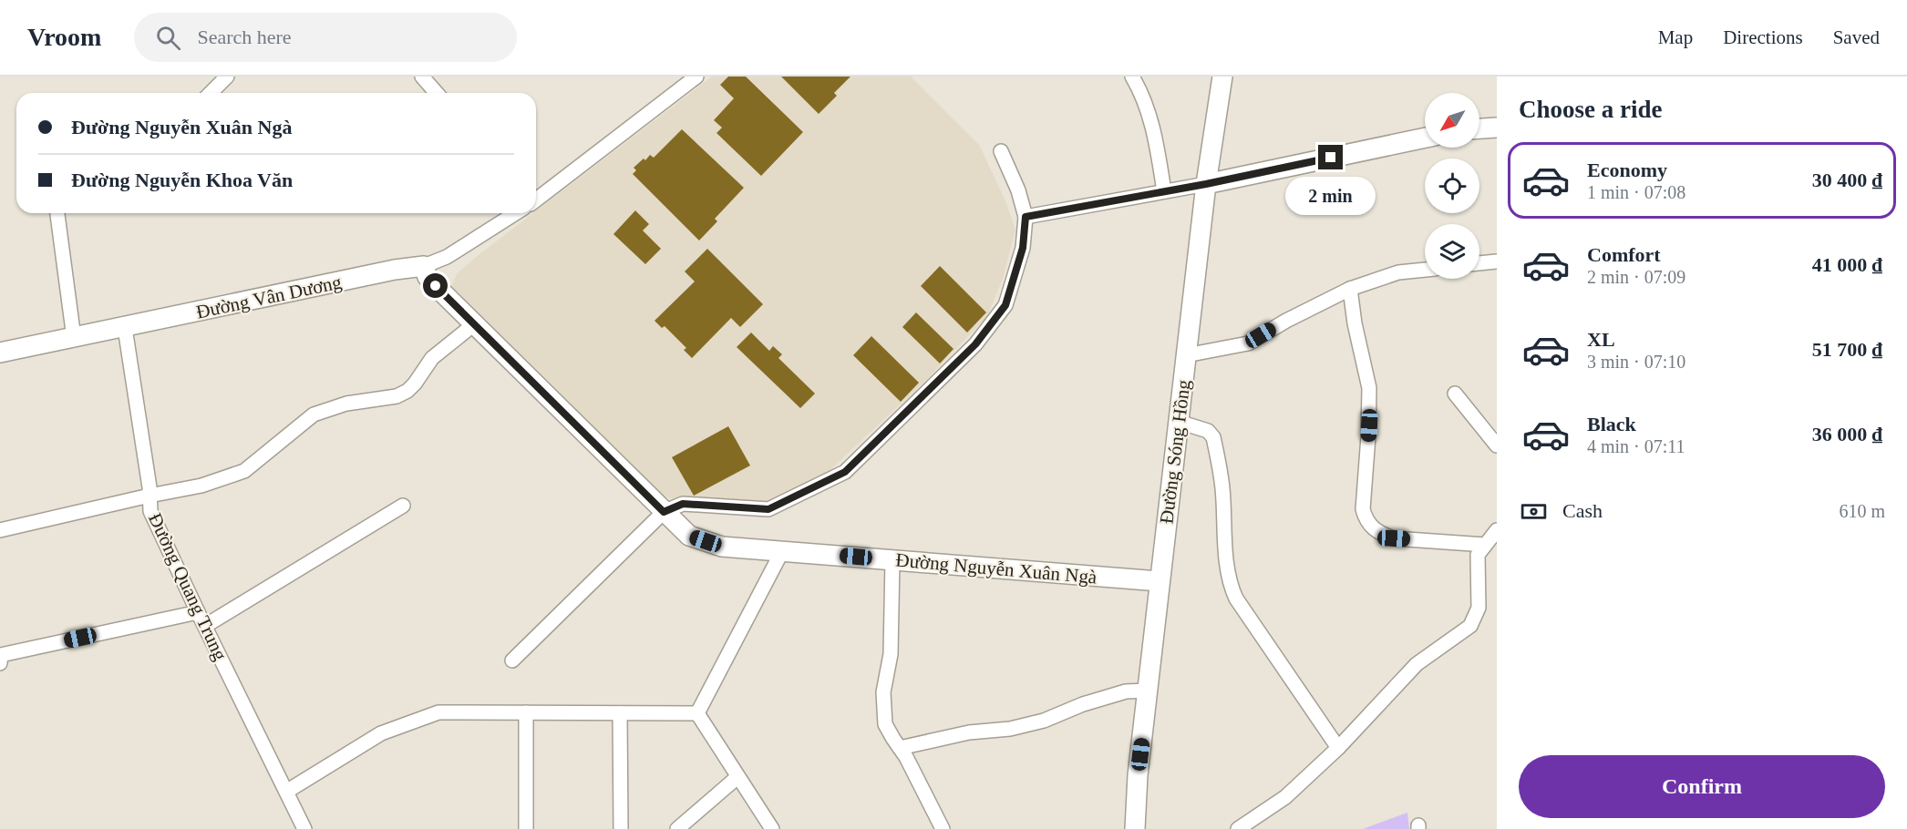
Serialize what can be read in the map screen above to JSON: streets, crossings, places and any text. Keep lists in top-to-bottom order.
{
  "streets": {
    "street": [
      "Đường Vân Dương",
      "Đường Sóng Hồng",
      "Đường Nguyễn Xuân Ngà",
      "Đường Quang Trung"
    ]
  },
  "crossings": [
    ["Đường Vân Dương", "Đường Nguyễn Xuân Ngà"],
    ["Đường Vân Dương", "Đường Quang Trung"],
    ["Đường Sóng Hồng", "Đường Nguyễn Xuân Ngà"]
  ],
  "north": "bottom left",
  "page": {
    "header": "Vroom",
    "search": "Search here",
    "nav": ["Map", "Directions", "Saved"],
    "heading": "Choose a ride",
    "banner": ["Đường Nguyễn Xuân Ngà", "Đường Nguyễn Khoa Văn"],
    "list": [
      {
        "name": "Economy",
        "note": "1 min · 07:08",
        "value": "30 400 ₫"
      },
      {
        "name": "Comfort",
        "note": "2 min · 07:09",
        "value": "41 000 ₫"
      },
      {
        "name": "XL",
        "note": "3 min · 07:10",
        "value": "51 700 ₫"
      },
      {
        "name": "Black",
        "note": "4 min · 07:11",
        "value": "36 000 ₫"
      }
    ],
    "bubble": "2 min",
    "pay": ["Cash", "610 m"],
    "buttons": "Confirm"
  }
}
